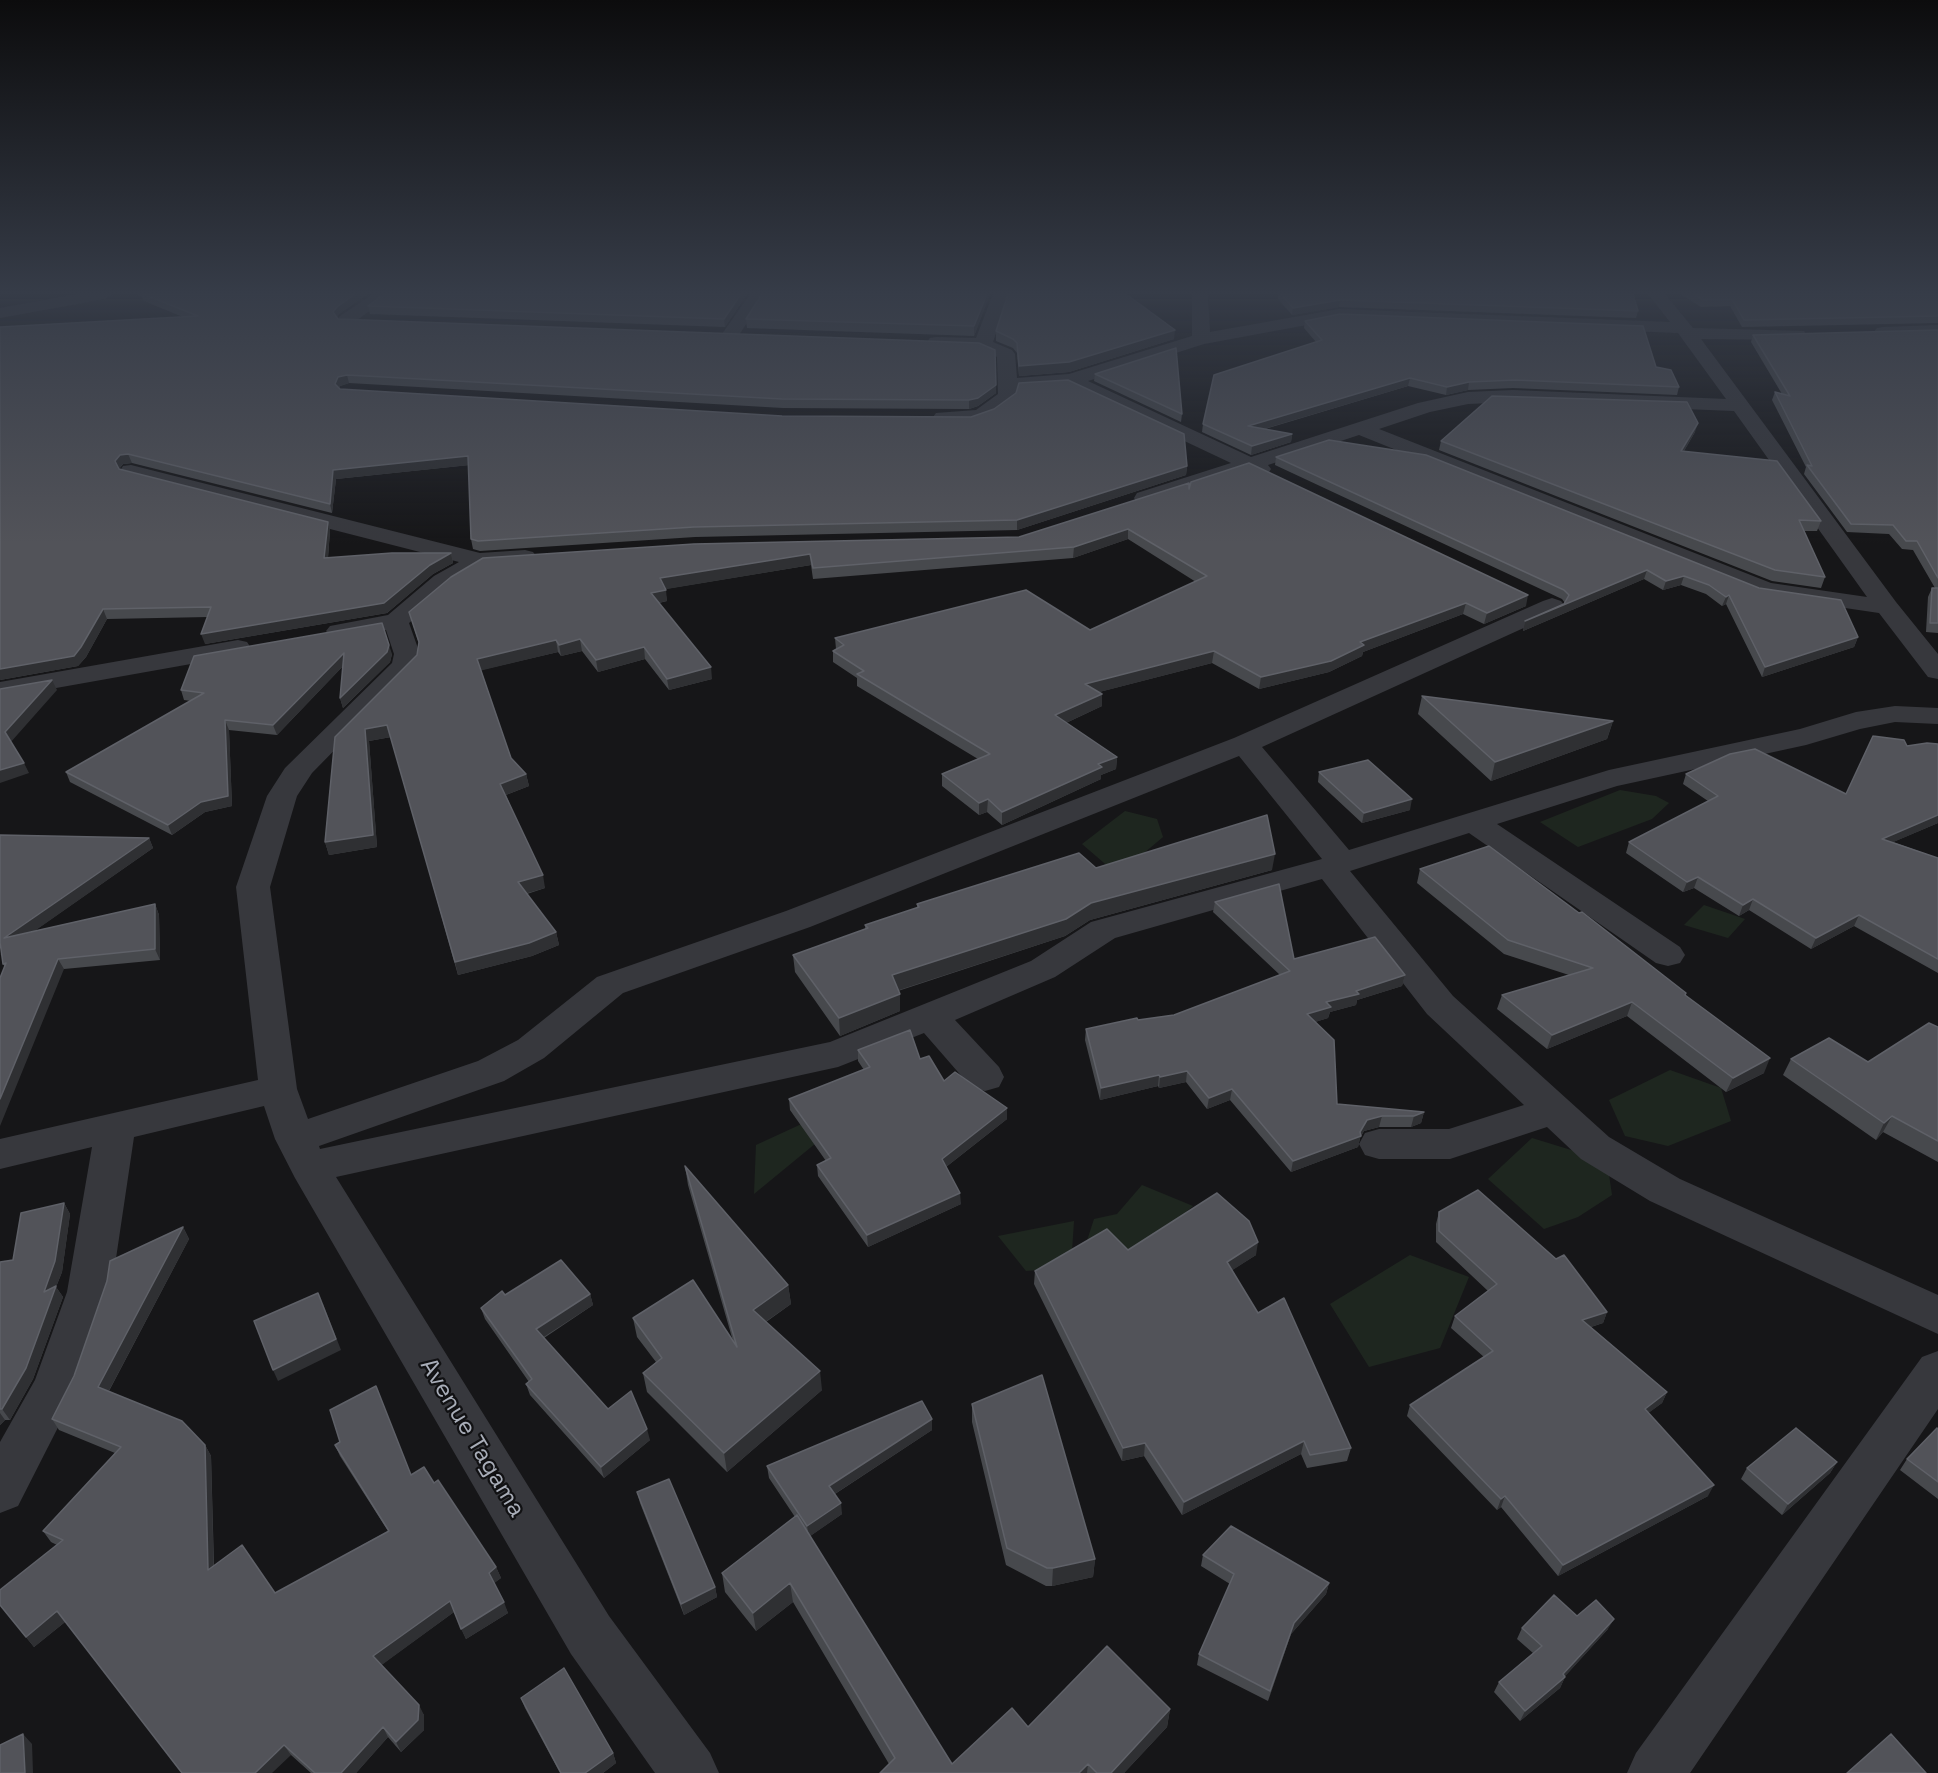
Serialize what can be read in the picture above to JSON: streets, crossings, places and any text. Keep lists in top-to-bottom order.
{
  "streets": {
    "street": ["Avenue Tagama"]
  }
}
